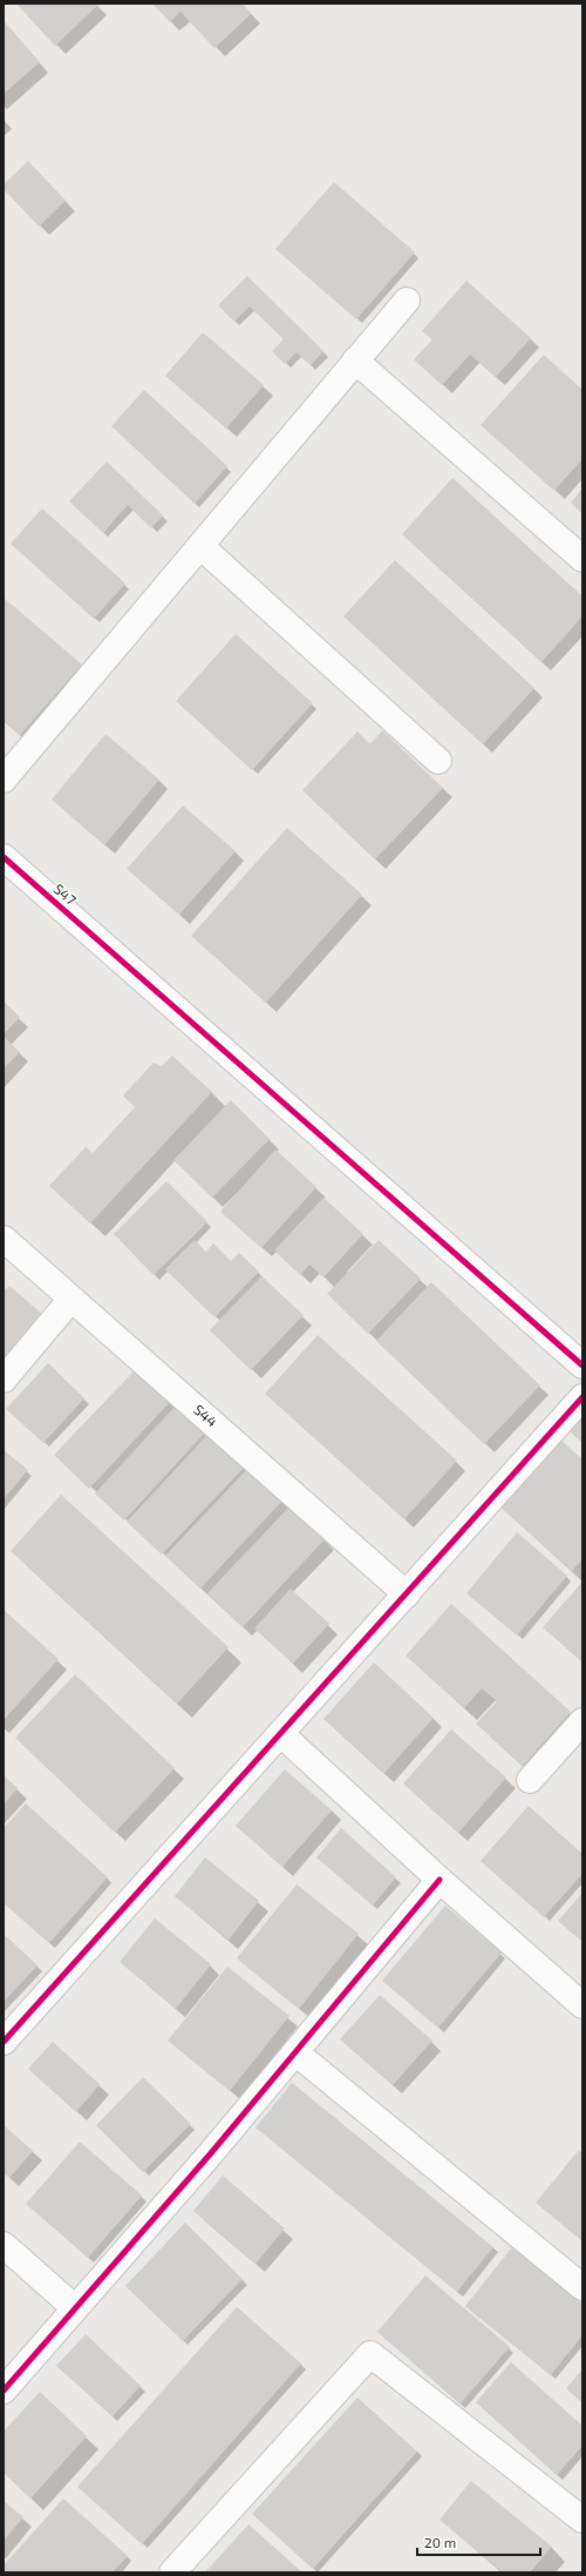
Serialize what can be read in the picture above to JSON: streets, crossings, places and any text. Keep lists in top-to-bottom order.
{
  "streets": {
    "street": ["S47", "S44"]
  },
  "scale_bar": "20 m"
}
